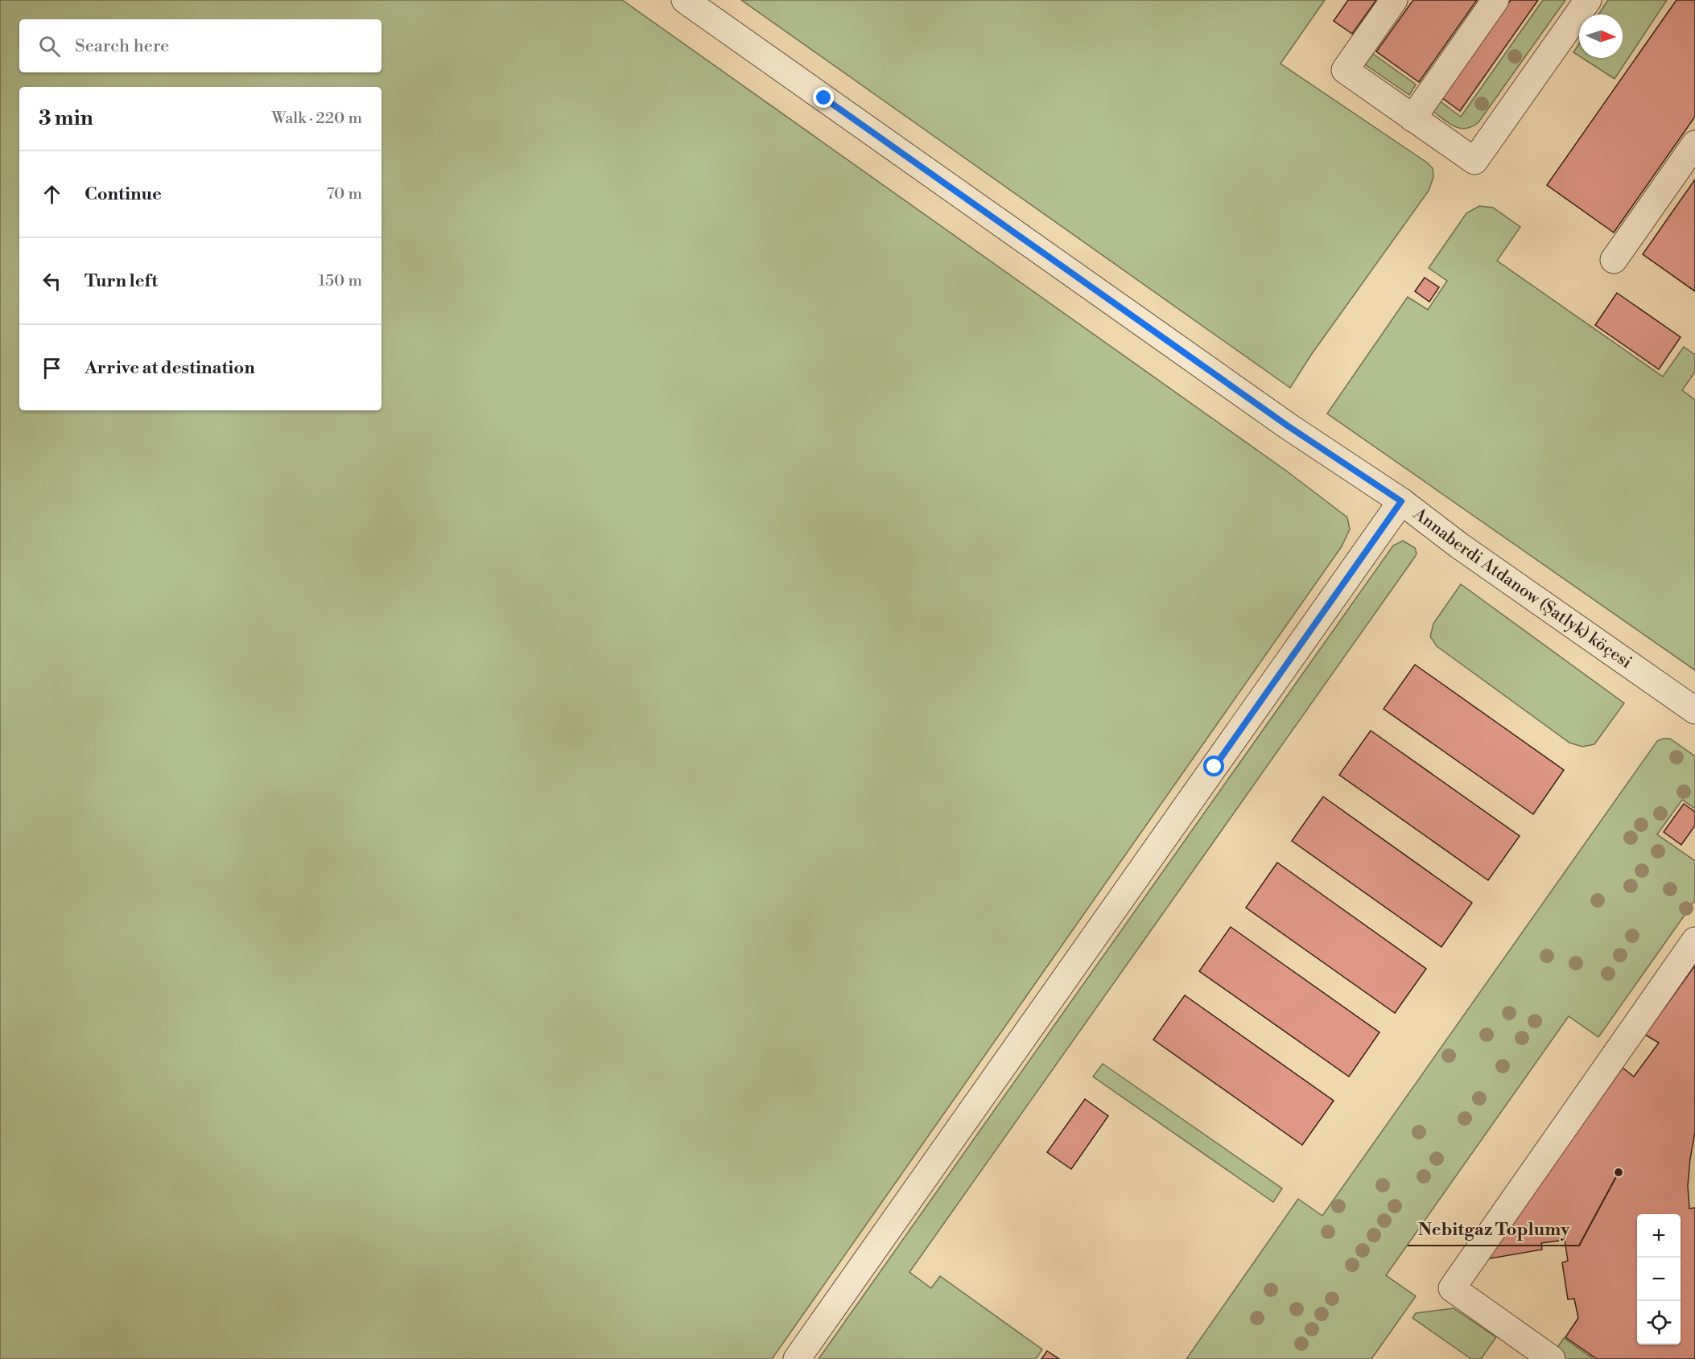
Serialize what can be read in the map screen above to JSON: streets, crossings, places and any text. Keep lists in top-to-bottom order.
{
  "streets": {
    "street": ["Annaberdi Atdanow (Şatlyk) köçesi"]
  },
  "places": ["Nebitgaz Toplumy"],
  "north": "right",
  "page": {
    "search": "Search here",
    "heading": ["3 min", "Walk · 220 m"],
    "list": [
      ["Continue", "70 m"],
      ["Turn left", "150 m"],
      "Arrive at destination"
    ],
    "map_buttons": ["+", "−"]
  }
}
